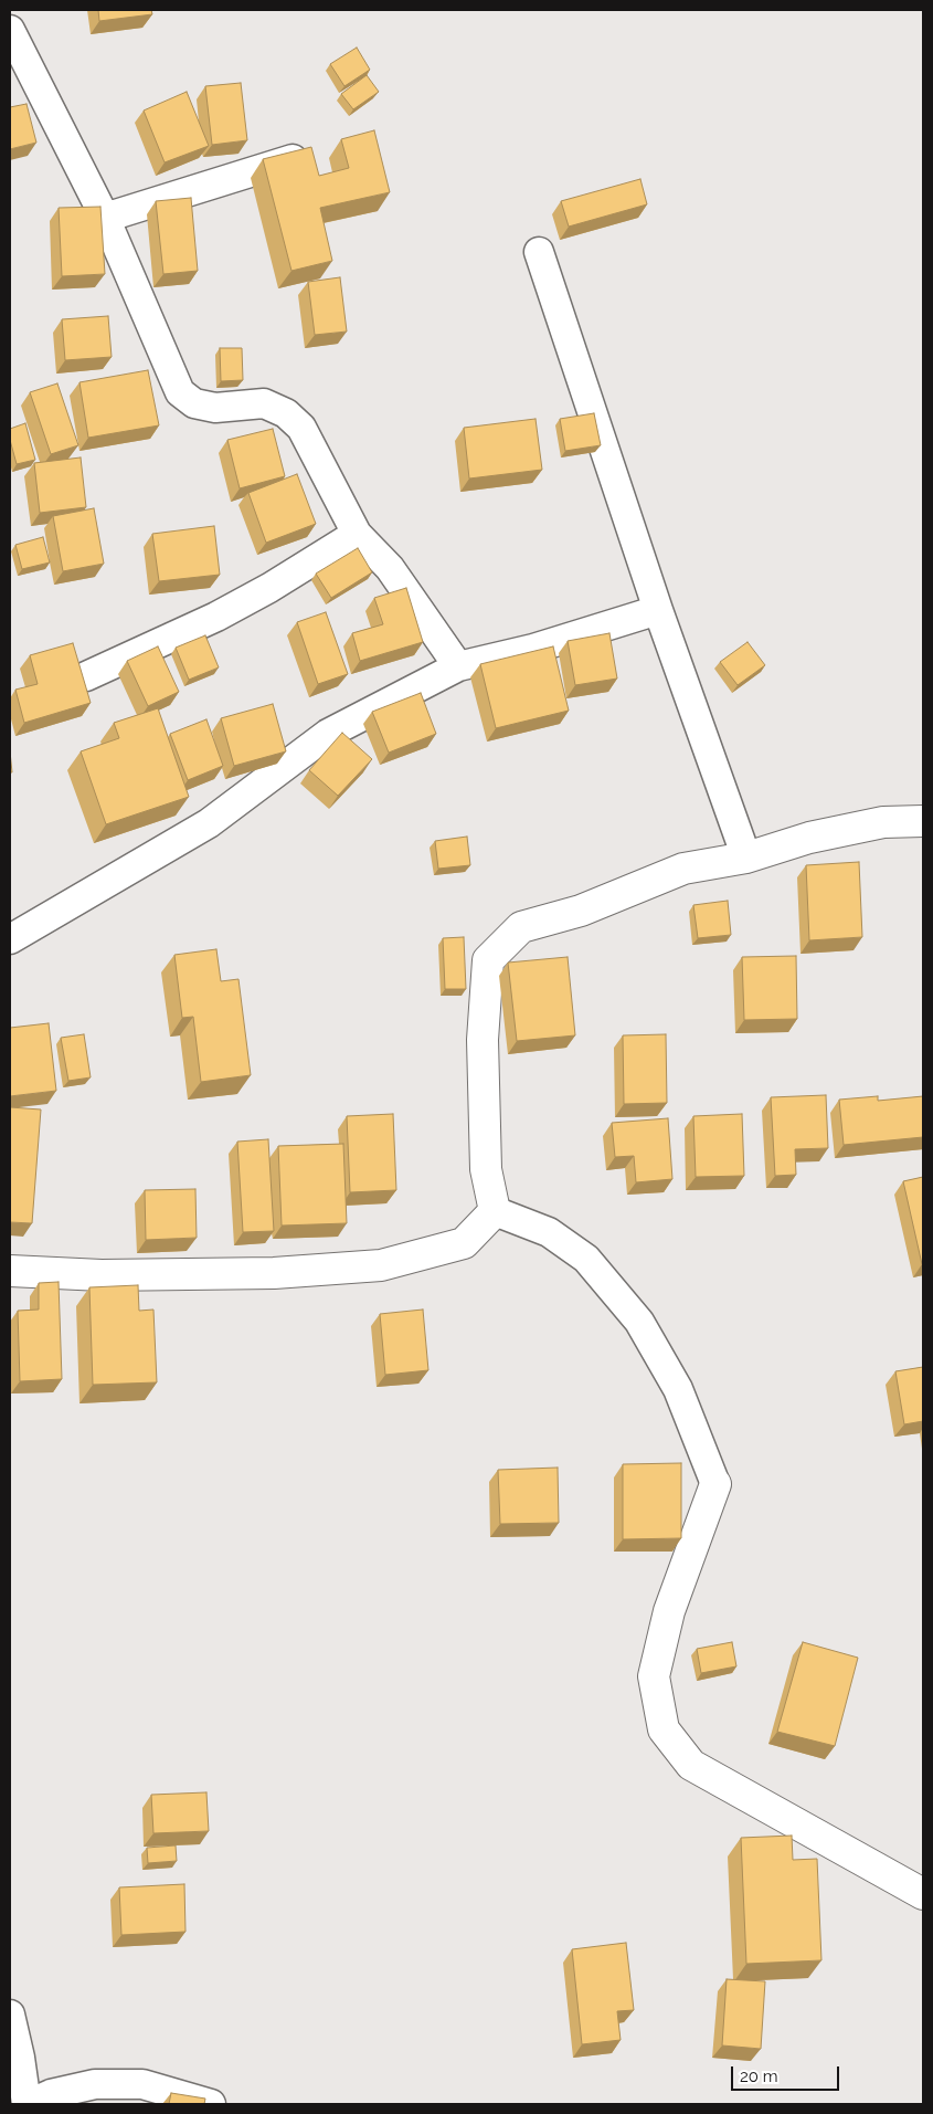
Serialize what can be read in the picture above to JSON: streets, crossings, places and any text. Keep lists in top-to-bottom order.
{
  "scale_bar": "20 m"
}
